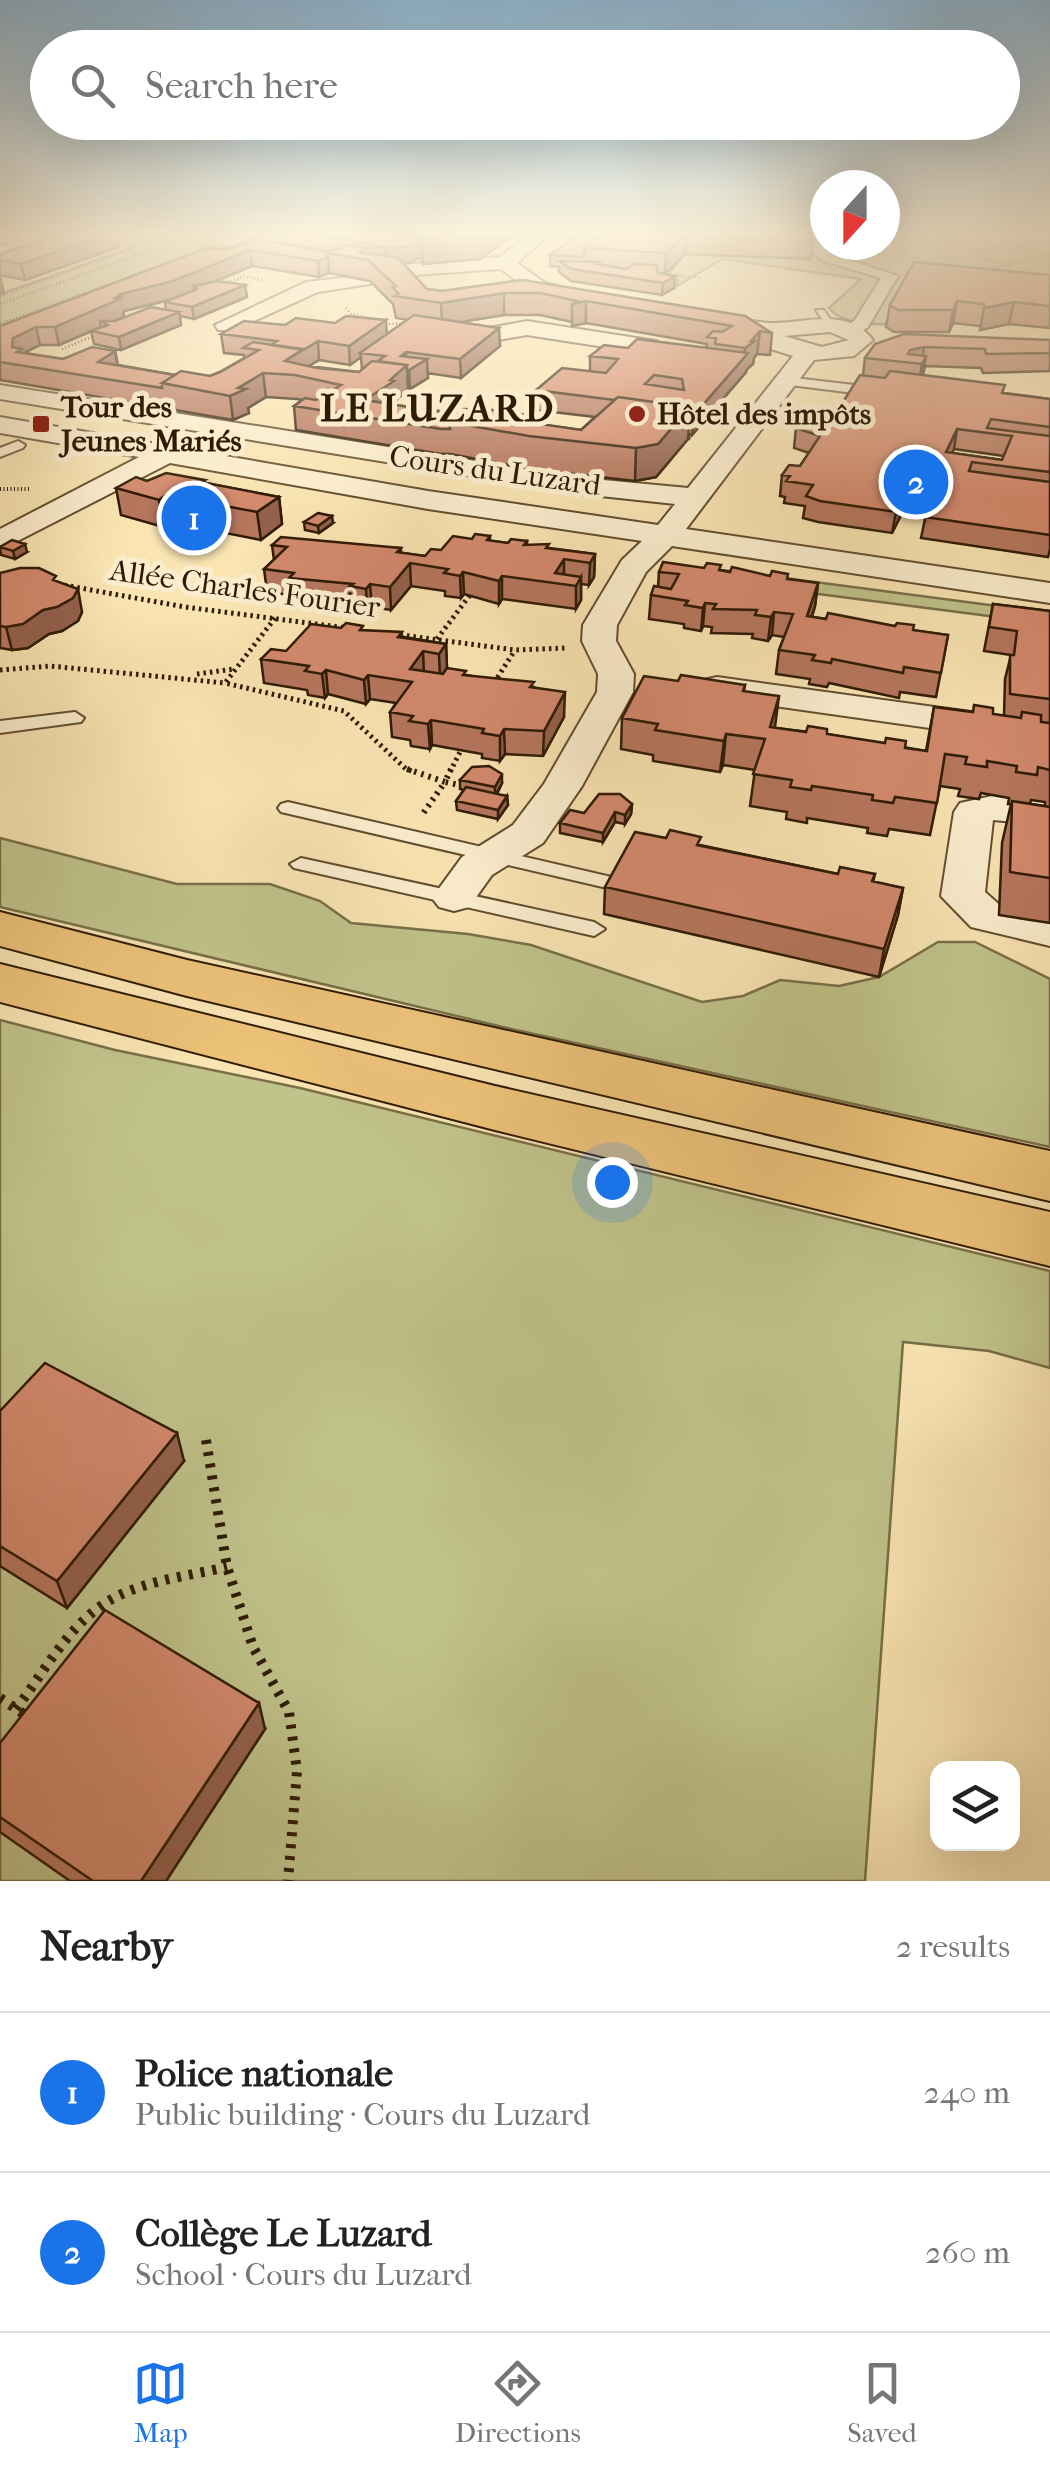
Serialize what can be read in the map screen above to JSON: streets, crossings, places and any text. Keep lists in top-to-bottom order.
{
  "streets": {
    "street": ["Cours du Luzard"],
    "path": ["Allée Charles Fourier"]
  },
  "districts": ["LE LUZARD"],
  "places": {
    "other": ["Hôtel des impôts"],
    "transit": ["Tour des Jeunes Mariés"]
  },
  "north": "bottom",
  "page": {
    "search": "Search here",
    "pins": ["2", "1"],
    "heading": ["Nearby", "2 results"],
    "list": [
      {
        "mark": "1",
        "name": "Police nationale",
        "note": "Public building · Cours du Luzard",
        "value": "240 m"
      },
      {
        "mark": "2",
        "name": "Collège Le Luzard",
        "note": "School · Cours du Luzard",
        "value": "260 m"
      }
    ],
    "nav": ["Map", "Directions", "Saved"]
  }
}
